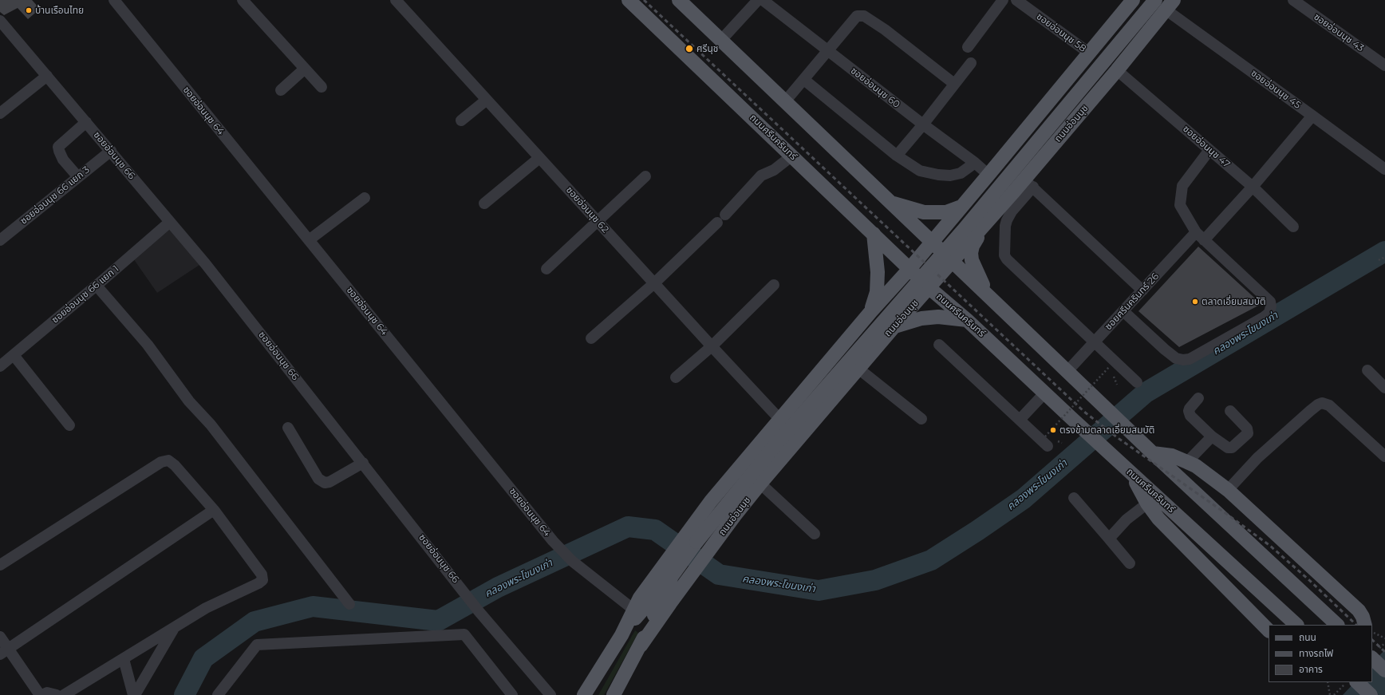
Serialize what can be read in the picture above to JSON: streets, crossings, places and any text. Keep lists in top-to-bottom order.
{
  "streets": {
    "main road": ["ถนนอ่อนนุช", "ถนนศรีนครินทร์"],
    "street": [
      "ซอยอ่อนนุช 58",
      "ซอยอ่อนนุช 43",
      "ซอยอ่อนนุช 60",
      "ซอยอ่อนนุช 45",
      "ซอยอ่อนนุช 64",
      "ซอยอ่อนนุช 47",
      "ซอยอ่อนนุช 66",
      "ซอยอ่อนนุช 66 แยก 3",
      "ซอยอ่อนนุช 62",
      "ซอยอ่อนนุช 66 แยก 1",
      "ซอยศรีนครินทร์ 26"
    ]
  },
  "crossings": [
    ["ซอยอ่อนนุช 58", "ถนนอ่อนนุช"],
    ["ซอยอ่อนนุช 60", "ถนนอ่อนนุช"],
    ["ซอยอ่อนนุช 45", "ถนนอ่อนนุช"],
    ["ซอยอ่อนนุช 64", "ถนนอ่อนนุช"],
    ["ถนนอ่อนนุช", "ถนนศรีนครินทร์"],
    ["ถนนอ่อนนุช", "ซอยอ่อนนุช 47"],
    ["ถนนอ่อนนุช", "ซอยอ่อนนุช 62"],
    ["ซอยอ่อนนุช 66", "ซอยอ่อนนุช 66 แยก 3"],
    ["ซอยอ่อนนุช 66", "ซอยอ่อนนุช 66 แยก 1"]
  ],
  "water": ["คลองพระโขนงเก่า"],
  "places": [
    "บ้านเรือนไทย",
    "ศรีนุช",
    "ตลาดเอี่ยมสมบัติ",
    "ตรงข้ามตลาดเอี่ยมสมบัติ"
  ],
  "legend": ["ถนน", "ทางรถไฟ", "อาคาร"]
}
